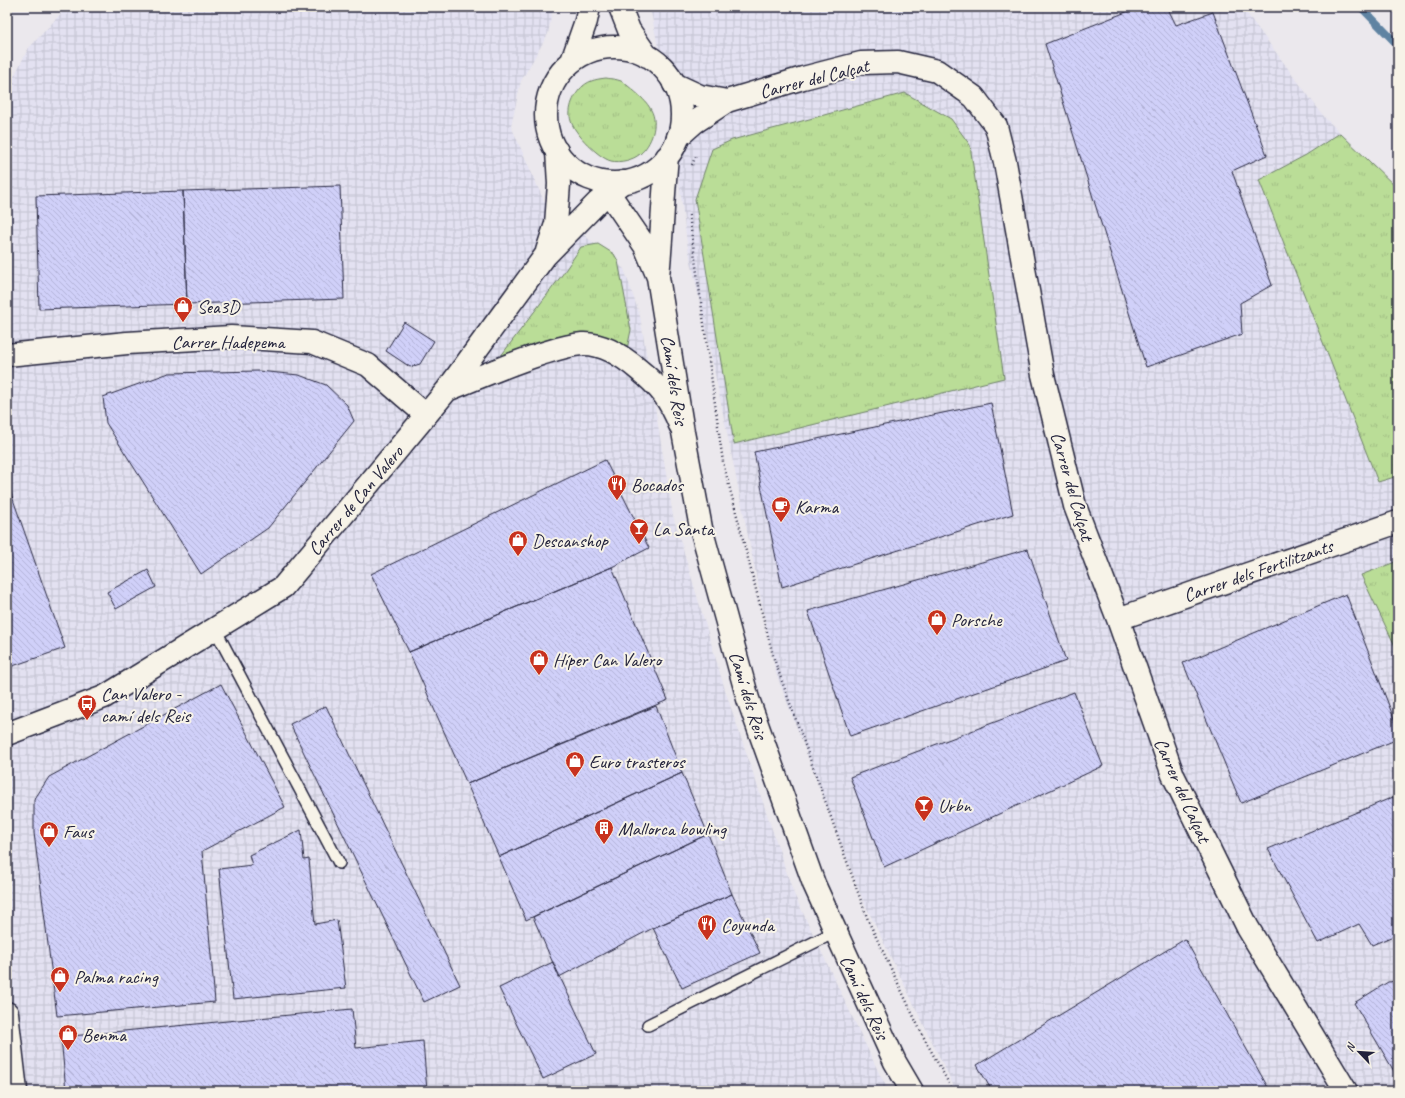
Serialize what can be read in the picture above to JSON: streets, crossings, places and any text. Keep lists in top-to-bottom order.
{
  "streets": {
    "street": [
      "Carrer del Calçat",
      "Carrer Hadepema",
      "Camí dels Reis",
      "Carrer de Can Valero",
      "Carrer dels Fertilitzants"
    ]
  },
  "crossings": [
    ["Carrer del Calçat", "Carrer dels Fertilitzants"],
    ["Carrer Hadepema", "Carrer de Can Valero"],
    ["Camí dels Reis", "Carrer de Can Valero"]
  ],
  "places": {
    "shop": [
      "Sea3D",
      "Descanshop",
      "Porsche",
      "Híper Can Valero",
      "Euro trasteros",
      "Faus",
      "Palma racing",
      "Benma"
    ],
    "restaurant": ["Bocados", "Coyunda"],
    "cafe": ["Karma"],
    "bar": ["La Santa", "Urbn"],
    "bus stop": ["Can Valero - camí dels Reis"],
    "building": ["Mallorca bowling"]
  },
  "north": "top left"
}
